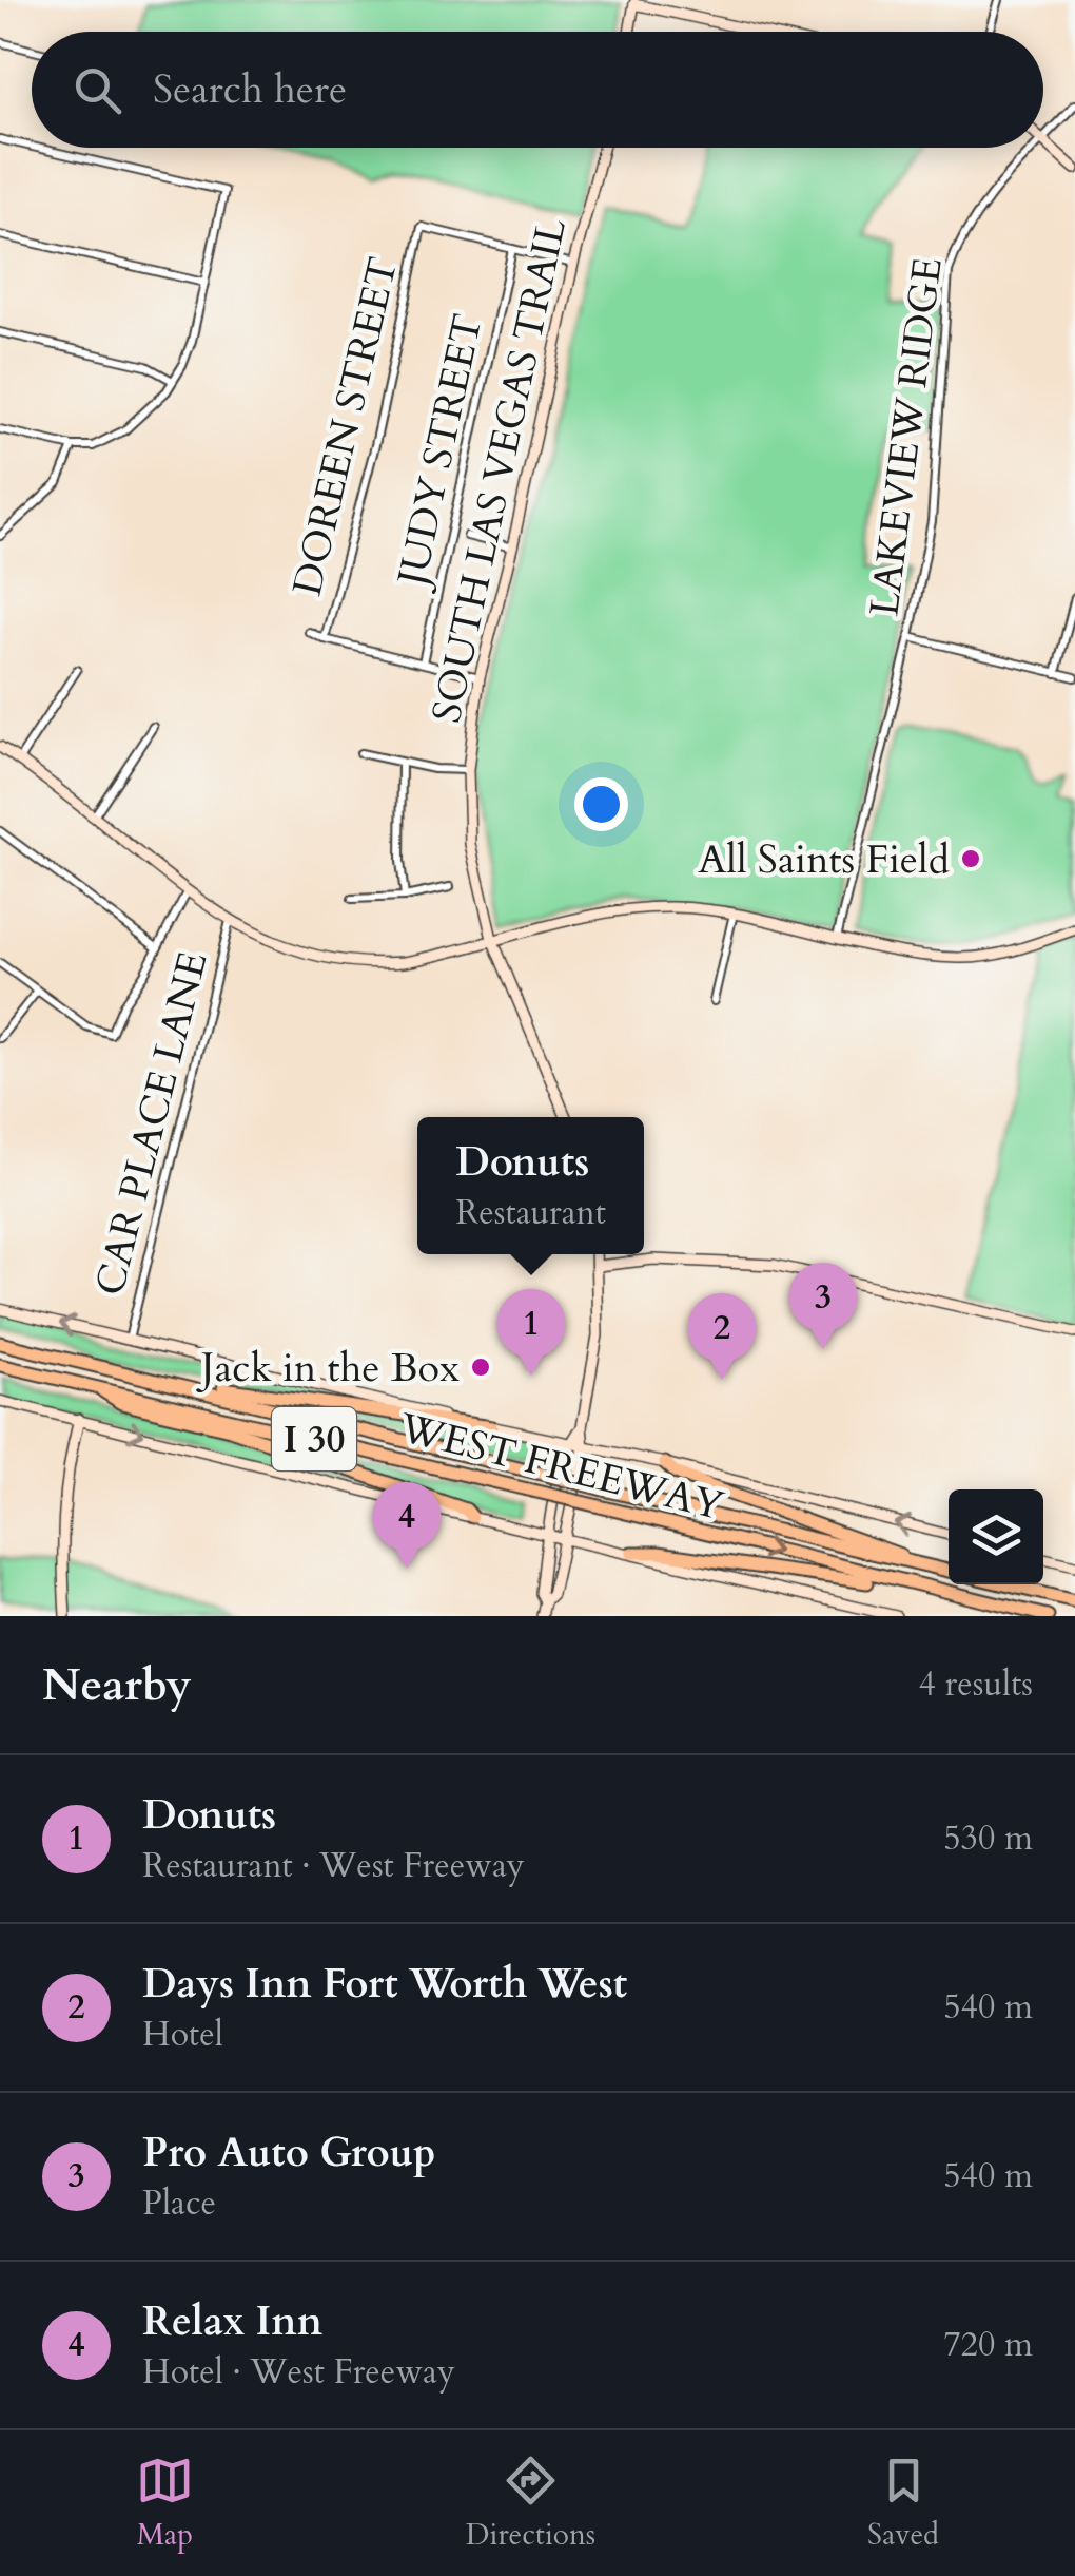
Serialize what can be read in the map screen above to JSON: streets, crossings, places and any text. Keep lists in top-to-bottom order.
{
  "streets": {
    "highway": ["I 30", "WEST FREEWAY"],
    "main road": ["SOUTH LAS VEGAS TRAIL"],
    "street": [
      "DOREEN STREET",
      "LAKEVIEW RIDGE",
      "JUDY STREET",
      "CAR PLACE LANE"
    ]
  },
  "crossings": [
    ["DOREEN STREET", "JUDY STREET"],
    ["CAR PLACE LANE", "WEST FREEWAY"]
  ],
  "places": ["All Saints Field", "Jack in the Box"],
  "page": {
    "search": "Search here",
    "popup": ["Donuts", "Restaurant"],
    "pins": [
      "3",
      "1",
      "2",
      "4"
    ],
    "heading": ["Nearby", "4 results"],
    "list": [
      {
        "mark": "1",
        "name": "Donuts",
        "note": "Restaurant · West Freeway",
        "value": "530 m"
      },
      {
        "mark": "2",
        "name": "Days Inn Fort Worth West",
        "note": "Hotel",
        "value": "540 m"
      },
      {
        "mark": "3",
        "name": "Pro Auto Group",
        "note": "Place",
        "value": "540 m"
      },
      {
        "mark": "4",
        "name": "Relax Inn",
        "note": "Hotel · West Freeway",
        "value": "720 m"
      }
    ],
    "nav": ["Map", "Directions", "Saved"]
  }
}
